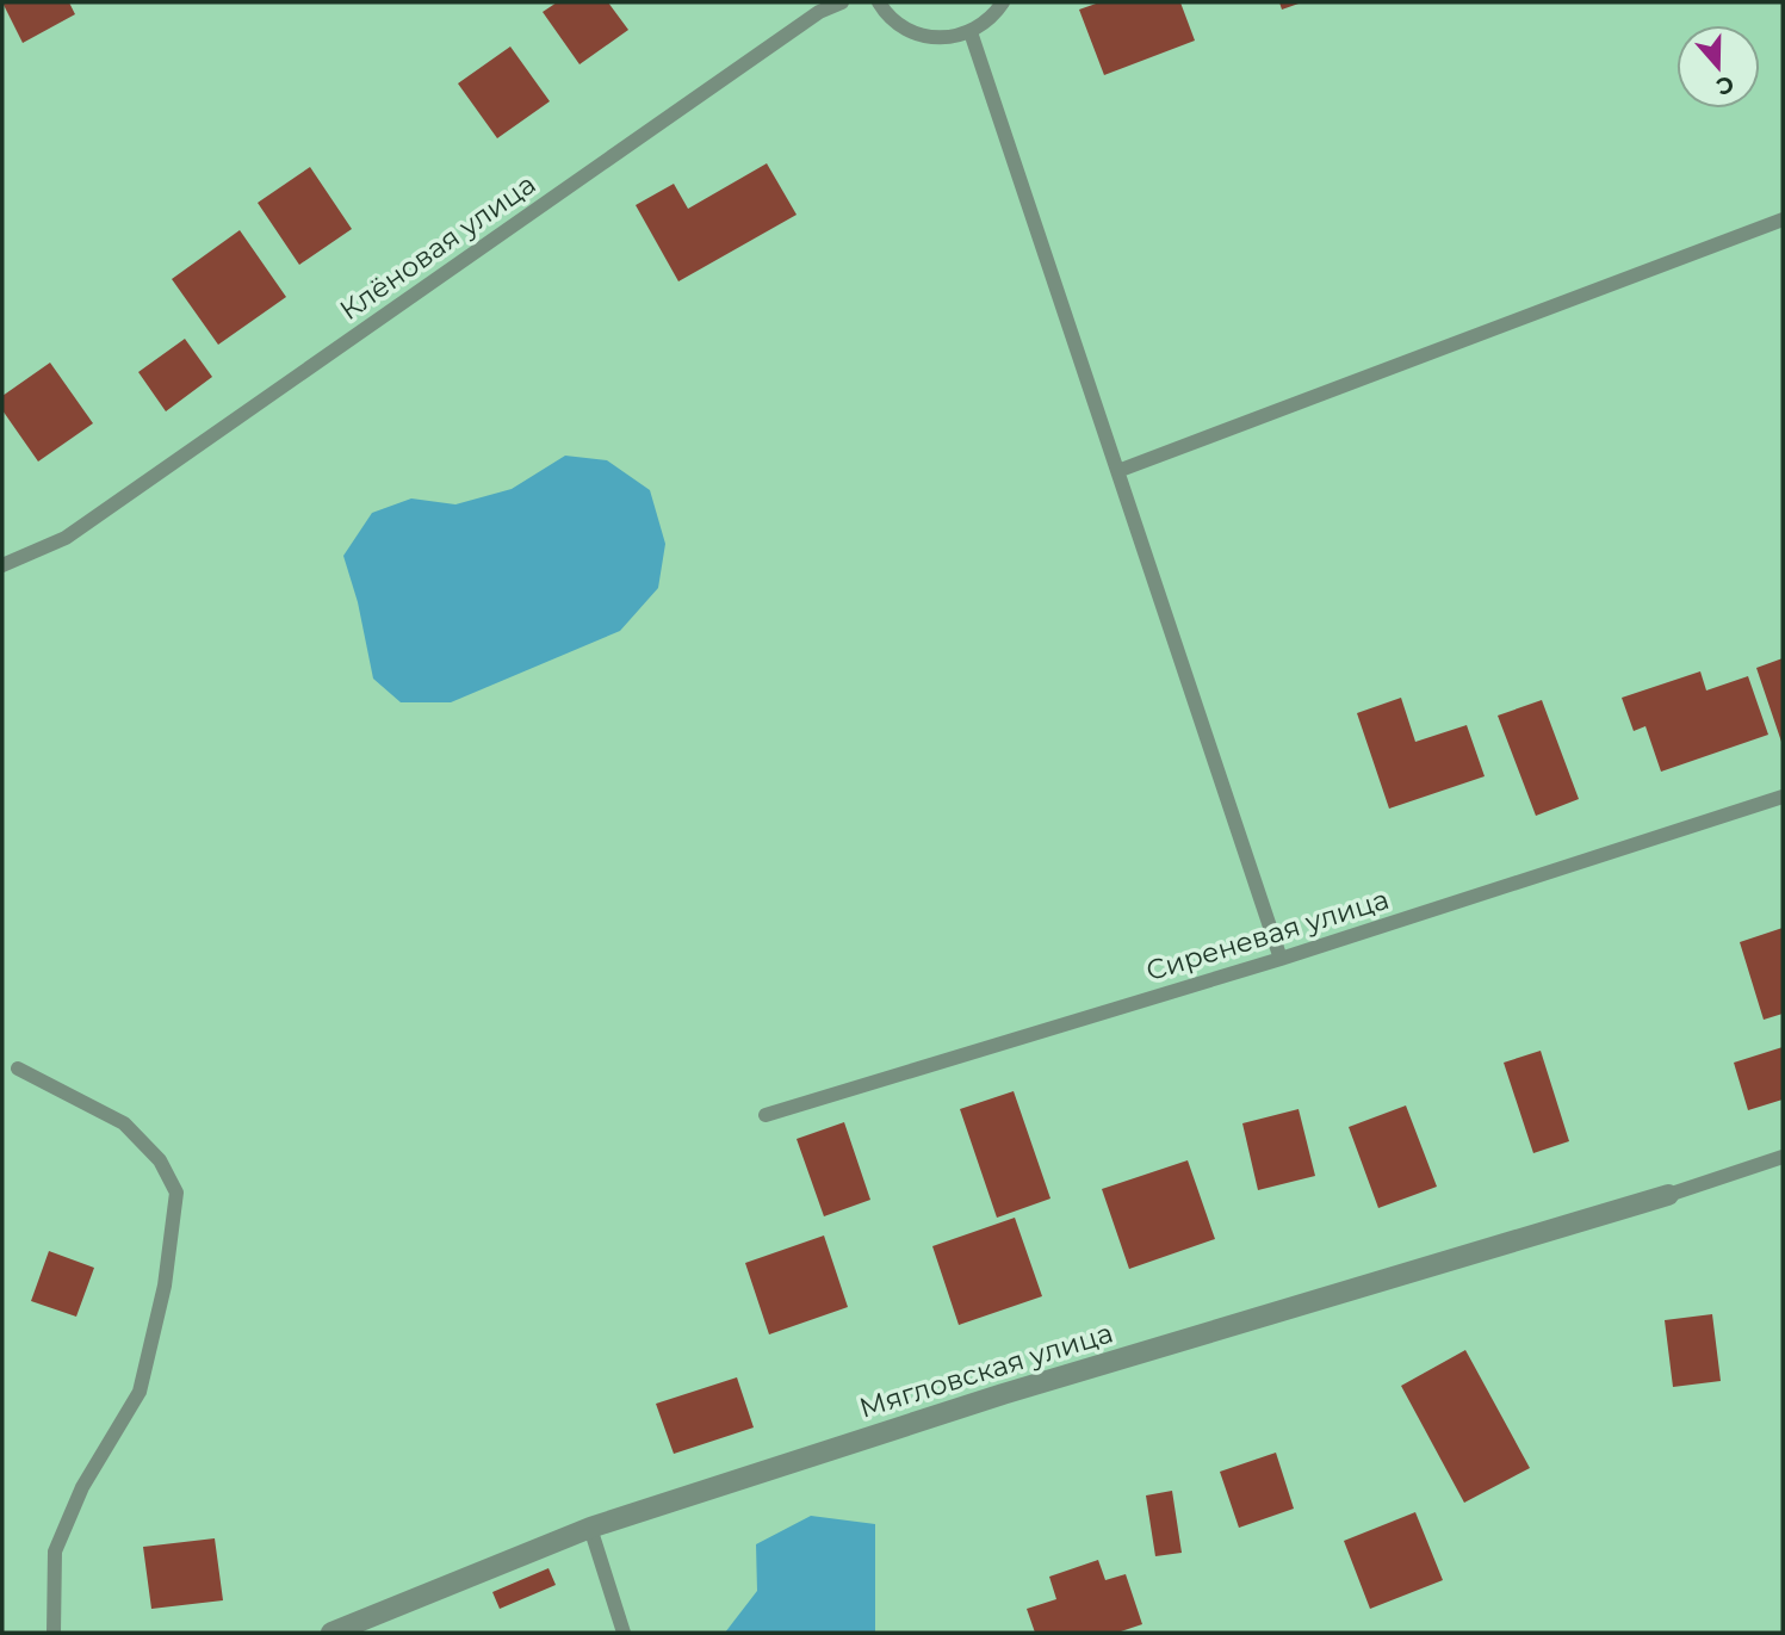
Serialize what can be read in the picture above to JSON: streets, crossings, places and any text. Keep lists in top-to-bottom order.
{
  "streets": {
    "street": ["Мягловская улица"],
    "lane": ["Клёновая улица", "Сиреневая улица"]
  },
  "north": "bottom"
}
